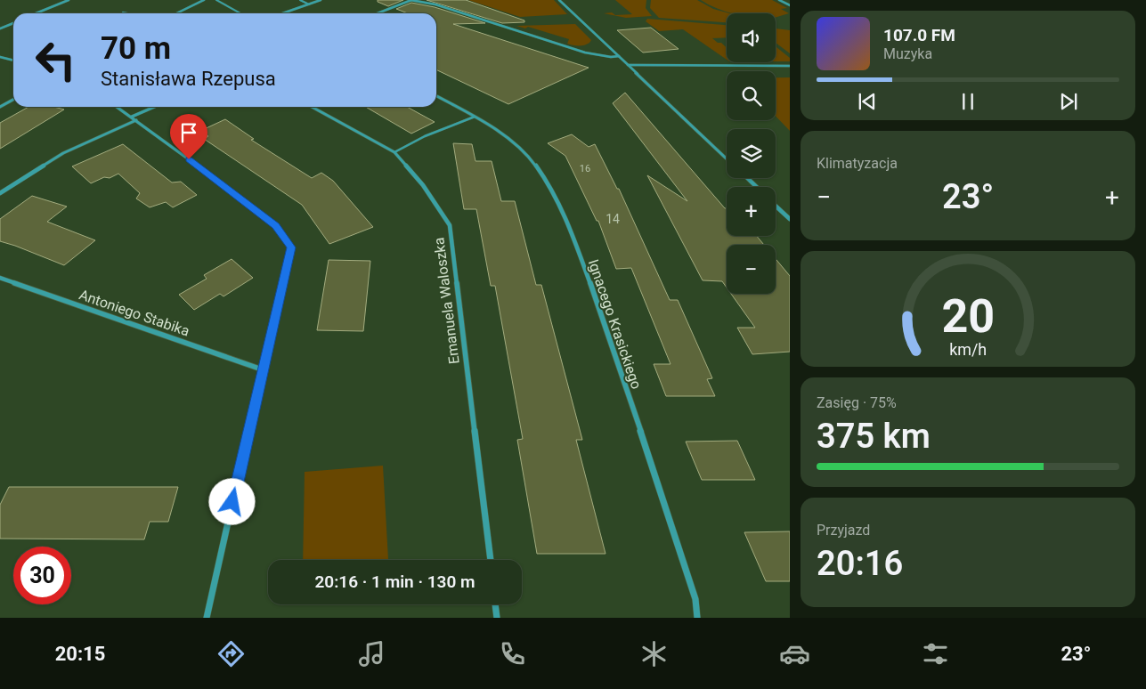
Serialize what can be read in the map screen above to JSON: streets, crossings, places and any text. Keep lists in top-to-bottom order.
{
  "streets": {
    "street": ["Emanuela Waloszka", "Antoniego Stabika", "Ignacego Krasickiego"]
  },
  "house_numbers": ["16", "14"],
  "page": {
    "map_buttons": ["+", "−"],
    "turn": ["70 m", "Stanisława Rzepusa"],
    "song": ["107.0 FM", "Muzyka"],
    "tile": [
      "Klimatyzacja",
      ["Zasięg · 75%", "375 km"],
      ["Przyjazd", "20:16"]
    ],
    "heat": ["−", "23°", "+"],
    "limit": "30",
    "trip": "20:16 · 1 min · 130 m",
    "tabs": ["20:15", "23°"],
    "gauge": ["20", "km/h"]
  }
}
